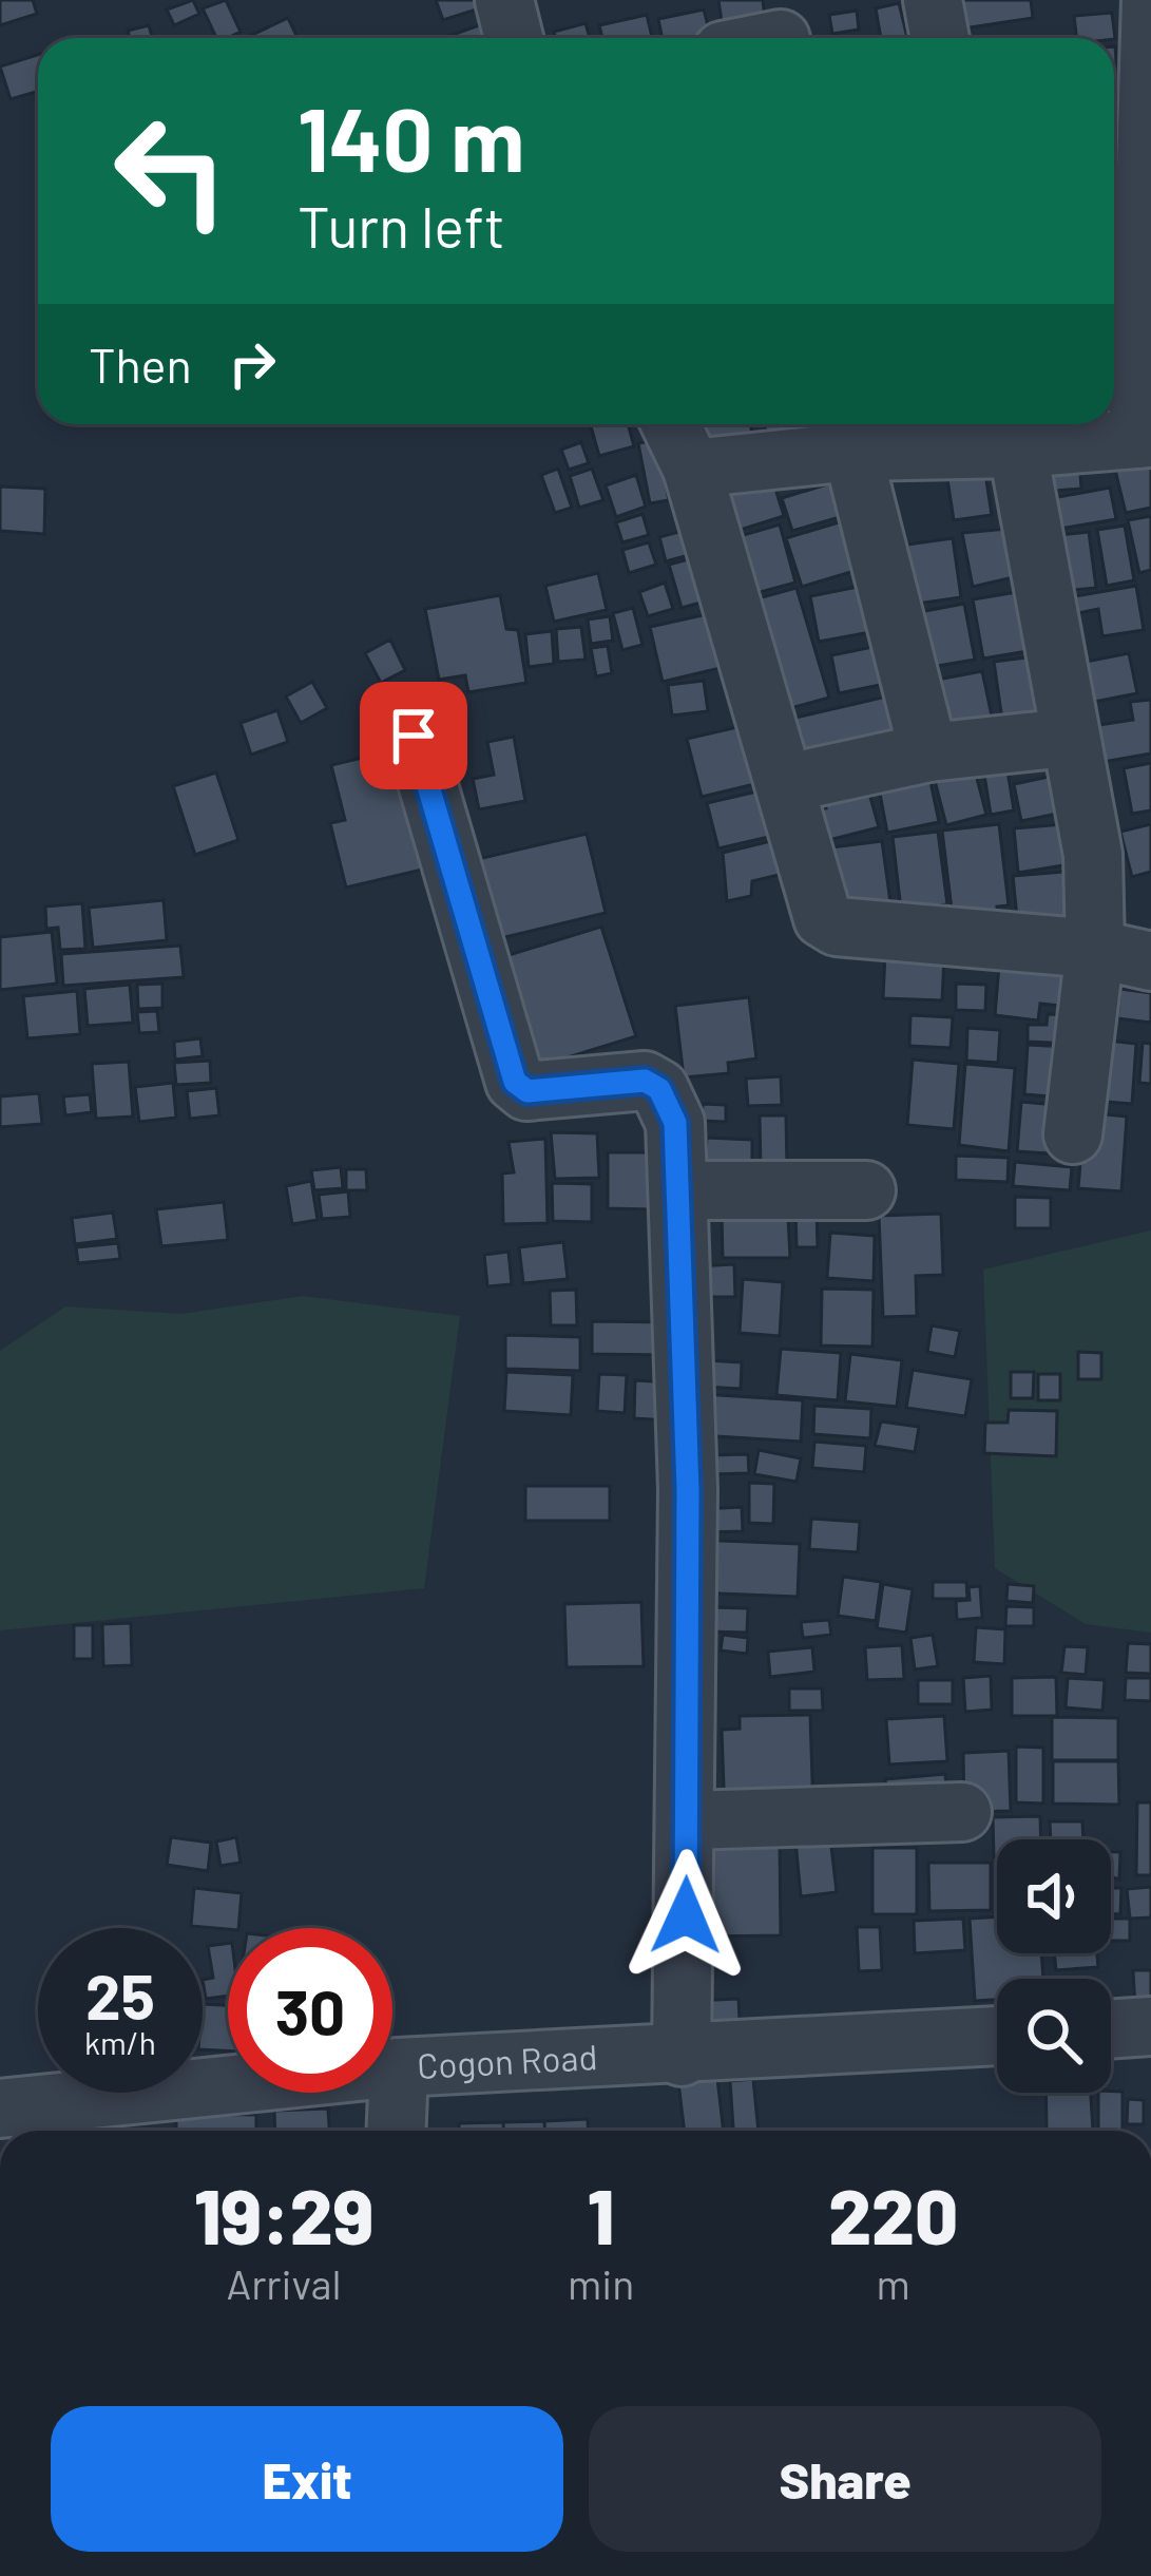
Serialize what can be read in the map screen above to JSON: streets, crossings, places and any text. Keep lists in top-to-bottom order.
{
  "streets": {
    "street": ["Cogon Road"]
  },
  "page": {
    "turn": ["140 m", "Turn left"],
    "then": "Then",
    "speed": "25 km/h",
    "limit": "30",
    "eta": [
      "19:29",
      "Arrival",
      "1",
      "min",
      "220",
      "m"
    ],
    "buttons": ["Exit", "Share"]
  }
}
